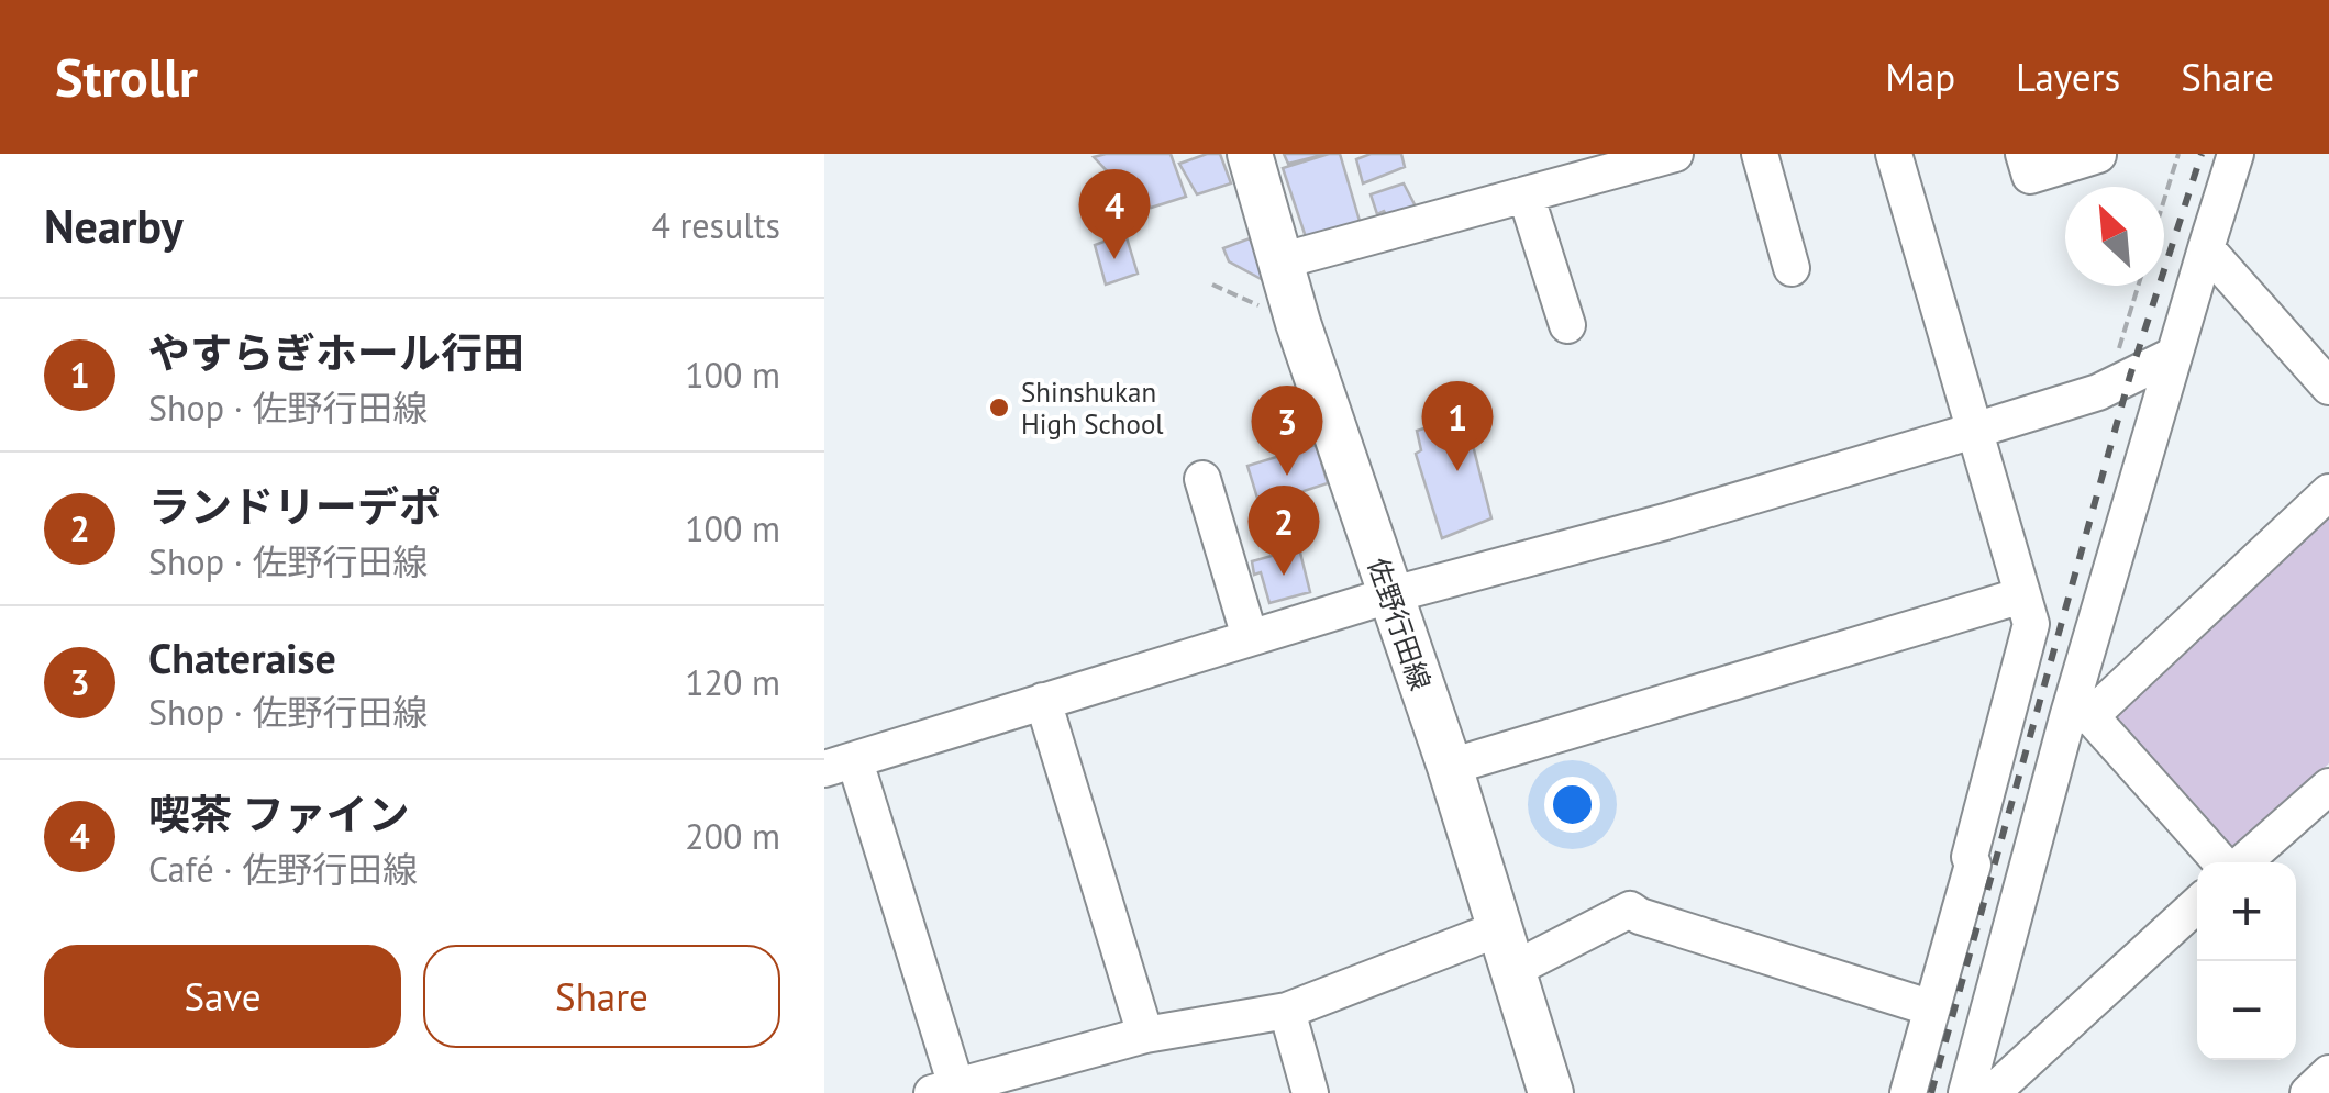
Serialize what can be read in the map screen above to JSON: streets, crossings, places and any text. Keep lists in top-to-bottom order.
{
  "streets": {
    "main road": ["佐野行田線"]
  },
  "places": ["Shinshukan High School"],
  "north": "top left",
  "page": {
    "header": "Strollr",
    "nav": ["Map", "Layers", "Share"],
    "heading": ["Nearby", "4 results"],
    "pins": [
      "4",
      "1",
      "3",
      "2"
    ],
    "list": [
      {
        "mark": "1",
        "name": "やすらぎホール行田",
        "note": "Shop · 佐野行田線",
        "value": "100 m"
      },
      {
        "mark": "2",
        "name": "ランドリーデポ",
        "note": "Shop · 佐野行田線",
        "value": "100 m"
      },
      {
        "mark": "3",
        "name": "Chateraise",
        "note": "Shop · 佐野行田線",
        "value": "120 m"
      },
      {
        "mark": "4",
        "name": "喫茶 ファイン",
        "note": "Café · 佐野行田線",
        "value": "200 m"
      }
    ],
    "map_buttons": ["+", "−"],
    "buttons": ["Save", "Share"]
  }
}
